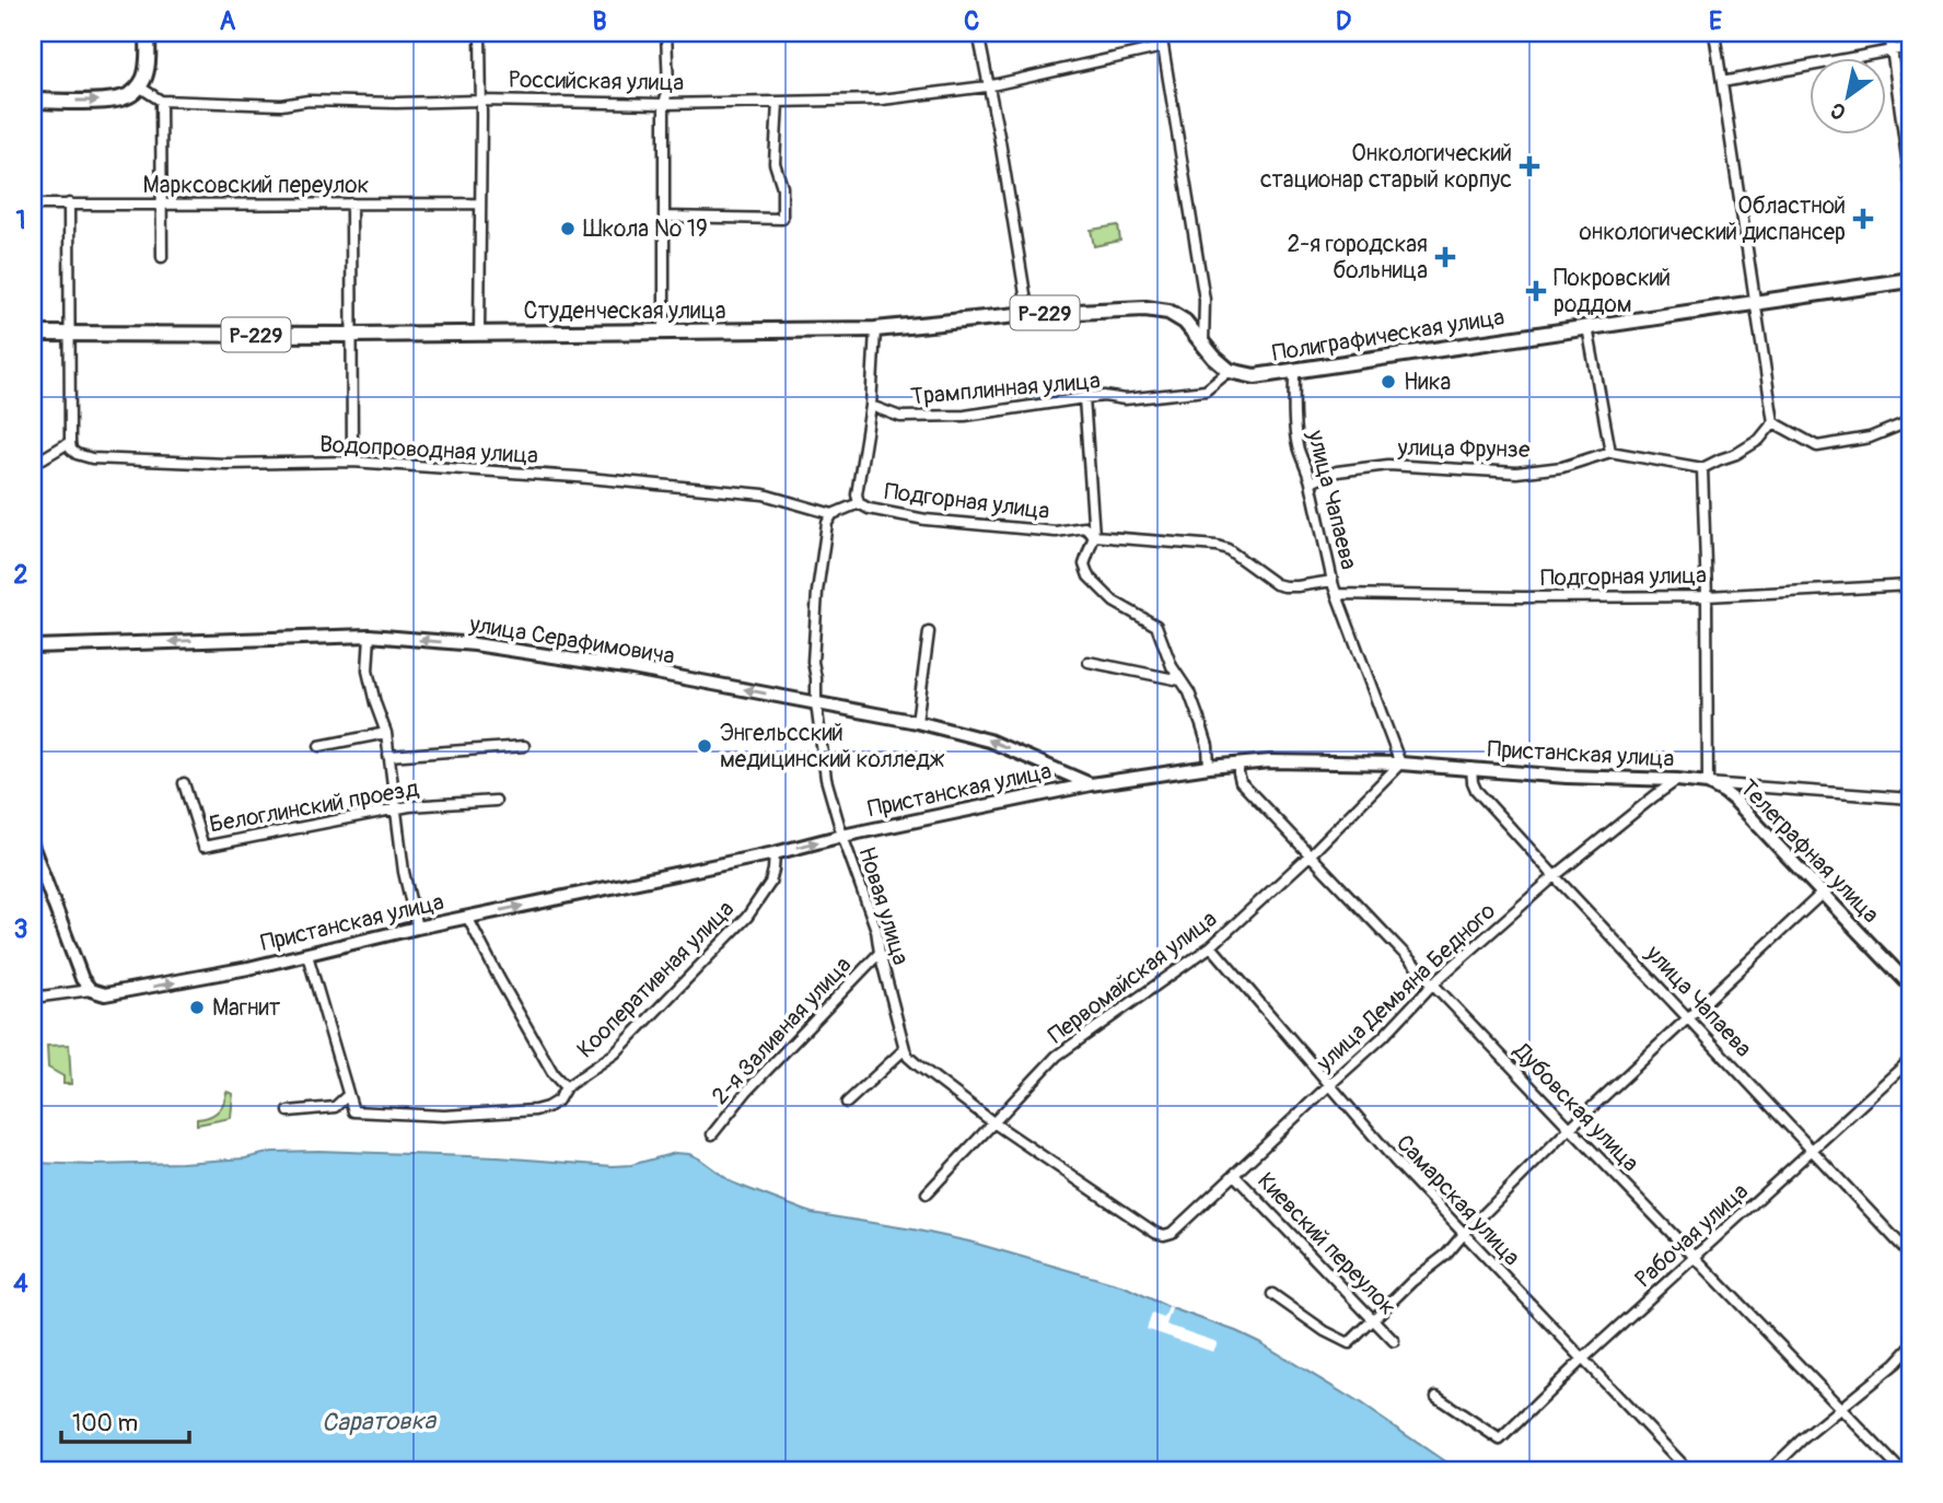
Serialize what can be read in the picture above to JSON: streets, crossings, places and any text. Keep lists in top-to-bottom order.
{
  "streets": {
    "main road": ["Студенческая улица", "Р-229", "Полиграфическая улица"],
    "street": [
      "Российская улица",
      "Марксовский переулок",
      "Трамплинная улица",
      "улица Фрунзе",
      "Водопроводная улица",
      "улица Чапаева",
      "Подгорная улица",
      "улица Серафимовича",
      "Пристанская улица",
      "Белоглинский проезд",
      "Телеграфная улица",
      "Новая улица",
      "Первомайская улица",
      "Кооперативная улица",
      "улица Демьяна Бедного",
      "2-я Заливная улица",
      "Дубовская улица",
      "Самарская улица",
      "Рабочая улица",
      "Киевский переулок"
    ]
  },
  "crossings": [
    ["Студенческая улица", "Р-229"],
    ["Р-229", "Полиграфическая улица"],
    ["Р-229", "Трамплинная улица"],
    ["Полиграфическая улица", "Трамплинная улица"],
    ["Полиграфическая улица", "улица Чапаева"],
    ["улица Фрунзе", "улица Чапаева"],
    ["Водопроводная улица", "Новая улица"],
    ["улица Чапаева", "Подгорная улица"],
    ["улица Чапаева", "Пристанская улица"],
    ["улица Чапаева", "Первомайская улица"],
    ["улица Чапаева", "улица Демьяна Бедного"],
    ["улица Чапаева", "Рабочая улица"],
    ["улица Серафимовича", "Пристанская улица"],
    ["улица Серафимовича", "Новая улица"],
    ["Пристанская улица", "Телеграфная улица"],
    ["Пристанская улица", "Новая улица"],
    ["Пристанская улица", "Первомайская улица"],
    ["Пристанская улица", "Кооперативная улица"],
    ["Пристанская улица", "улица Демьяна Бедного"],
    ["Пристанская улица", "Дубовская улица"],
    ["Новая улица", "Первомайская улица"],
    ["Новая улица", "улица Демьяна Бедного"],
    ["Новая улица", "2-я Заливная улица"],
    ["Первомайская улица", "Дубовская улица"],
    ["Первомайская улица", "Самарская улица"],
    ["улица Демьяна Бедного", "Дубовская улица"],
    ["улица Демьяна Бедного", "Самарская улица"],
    ["улица Демьяна Бедного", "Киевский переулок"],
    ["Дубовская улица", "Рабочая улица"],
    ["Самарская улица", "Рабочая улица"]
  ],
  "one_way": ["улица Серафимовича"],
  "water": ["Саратовка"],
  "places": {
    "health": [
      "Онкологический стационар старый корпус",
      "Областной онкологический диспансер",
      "2-я городская больница",
      "Покровский роддом"
    ],
    "other": [
      "Школа № 19",
      "Ника",
      "Энгельсский медицинский колледж",
      "Магнит"
    ]
  },
  "scale_bar": "100 m",
  "north": "bottom left",
  "grid": {
    "columns": [
      "A",
      "B",
      "C",
      "D",
      "E"
    ],
    "rows": [
      "1",
      "2",
      "3",
      "4"
    ]
  }
}
